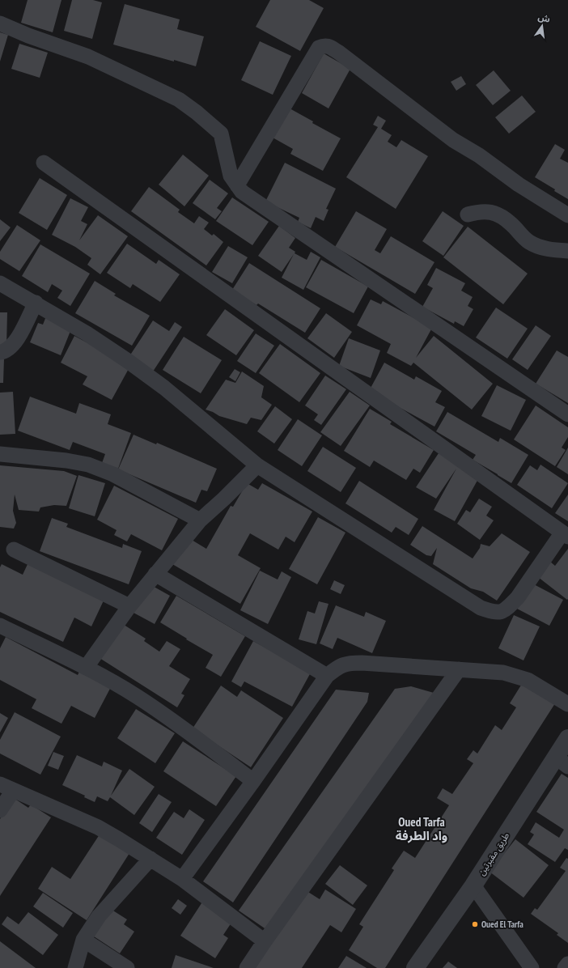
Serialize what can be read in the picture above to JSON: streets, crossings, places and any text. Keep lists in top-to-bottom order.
{
  "streets": {
    "street": ["طريق مقبرتين"]
  },
  "districts": ["Oued Tarfa واد الطرفة"],
  "places": ["Oued El Tarfa"],
  "north": "top"
}
